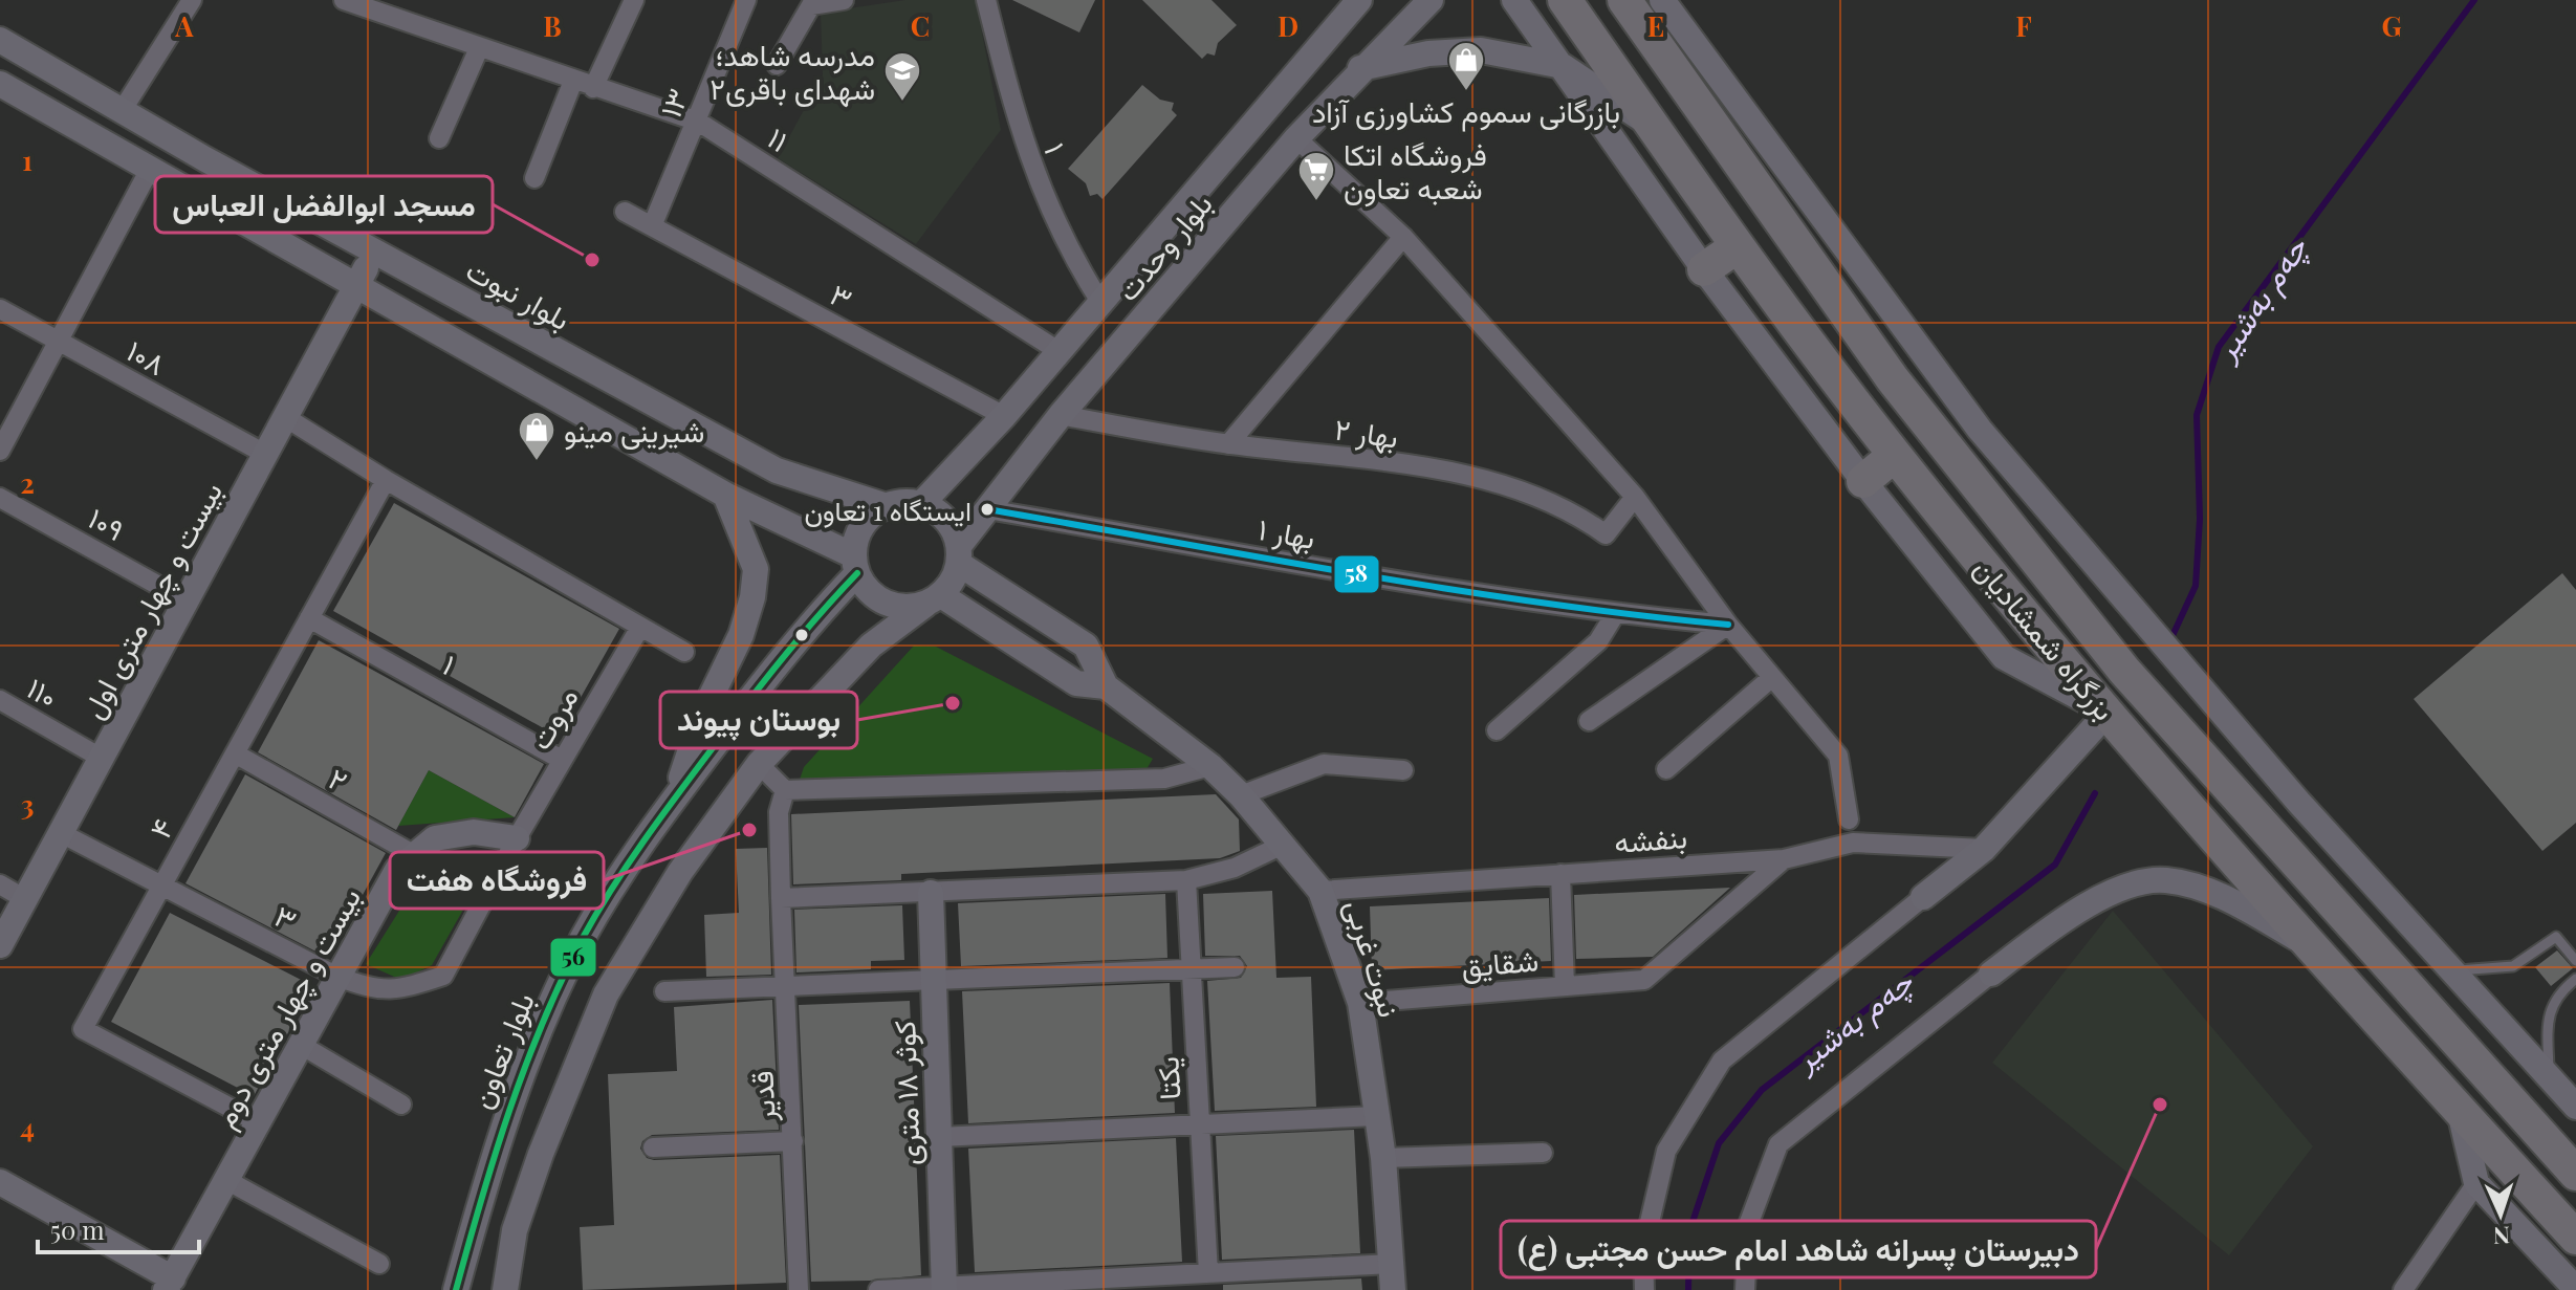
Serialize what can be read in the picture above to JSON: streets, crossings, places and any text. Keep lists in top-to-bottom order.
{
  "streets": {
    "highway": ["بزرگراه شمشادیان"],
    "main road": [
      "بلوار وحدت",
      "بلوار نبوت",
      "بیست و چهار متری اول",
      "نبوت غربی",
      "بیست و چهار متری دوم",
      "بلوار تعاون",
      "کوثر ۱۸ متری"
    ],
    "street": [
      "۱۳",
      "۱۱",
      "۱",
      "۳",
      "۱۰۸",
      "بهار ۲",
      "۱۰۹",
      "بهار ۱",
      "۱۱۰",
      "مروت",
      "۲",
      "۴",
      "بنفشه",
      "شقایق",
      "یکتا",
      "قدیر"
    ]
  },
  "crossings": [
    ["۱۳", "۱۱"],
    ["۱۳", "۳"],
    ["۱۱", "بلوار وحدت"],
    ["۱", "بلوار وحدت"],
    ["۱", "مروت"],
    ["۱", "۴"],
    ["بلوار وحدت", "بلوار نبوت"],
    ["بلوار وحدت", "۳"],
    ["بلوار وحدت", "بهار ۲"],
    ["بلوار وحدت", "بهار ۱"],
    ["بلوار وحدت", "نبوت غربی"],
    ["بلوار وحدت", "بلوار تعاون"],
    ["بلوار نبوت", "بیست و چهار متری اول"],
    ["بلوار نبوت", "نبوت غربی"],
    ["بلوار نبوت", "بلوار تعاون"],
    ["۳", "بیست و چهار متری اول"],
    ["۳", "مروت"],
    ["۳", "۴"],
    ["۳", "بیست و چهار متری دوم"],
    ["۱۰۸", "بیست و چهار متری اول"],
    ["۱۰۹", "بیست و چهار متری اول"],
    ["بیست و چهار متری اول", "۱۱۰"],
    ["مروت", "بیست و چهار متری دوم"],
    ["۲", "۴"],
    ["۲", "بیست و چهار متری دوم"],
    ["۴", "بیست و چهار متری دوم"],
    ["بنفشه", "نبوت غربی"],
    ["بنفشه", "شقایق"],
    ["نبوت غربی", "شقایق"],
    ["نبوت غربی", "بلوار تعاون"]
  ],
  "water": ["چەم بەشیر"],
  "places": {
    "shop": ["بازرگانی سموم کشاورزی آزاد", "شیرینی مینو"],
    "school or university": ["مدرسه شاهد؛ شهدای باقری۲"],
    "supermarket": ["فروشگاه اتکا شعبه تعاون"],
    "other": [
      "مسجد ابوالفضل العباس",
      "ایستگاه 1 تعاون",
      "بوستان پیوند",
      "فروشگاه هفت",
      "دبیرستان پسرانه شاهد امام حسن مجتبی (ع)"
    ]
  },
  "lines": ["transit line 58", "transit line 56"],
  "scale_bar": "50 m",
  "north": "bottom",
  "grid": {
    "columns": [
      "A",
      "B",
      "C",
      "D",
      "E",
      "F",
      "G"
    ],
    "rows": [
      "1",
      "2",
      "3",
      "4"
    ]
  }
}
